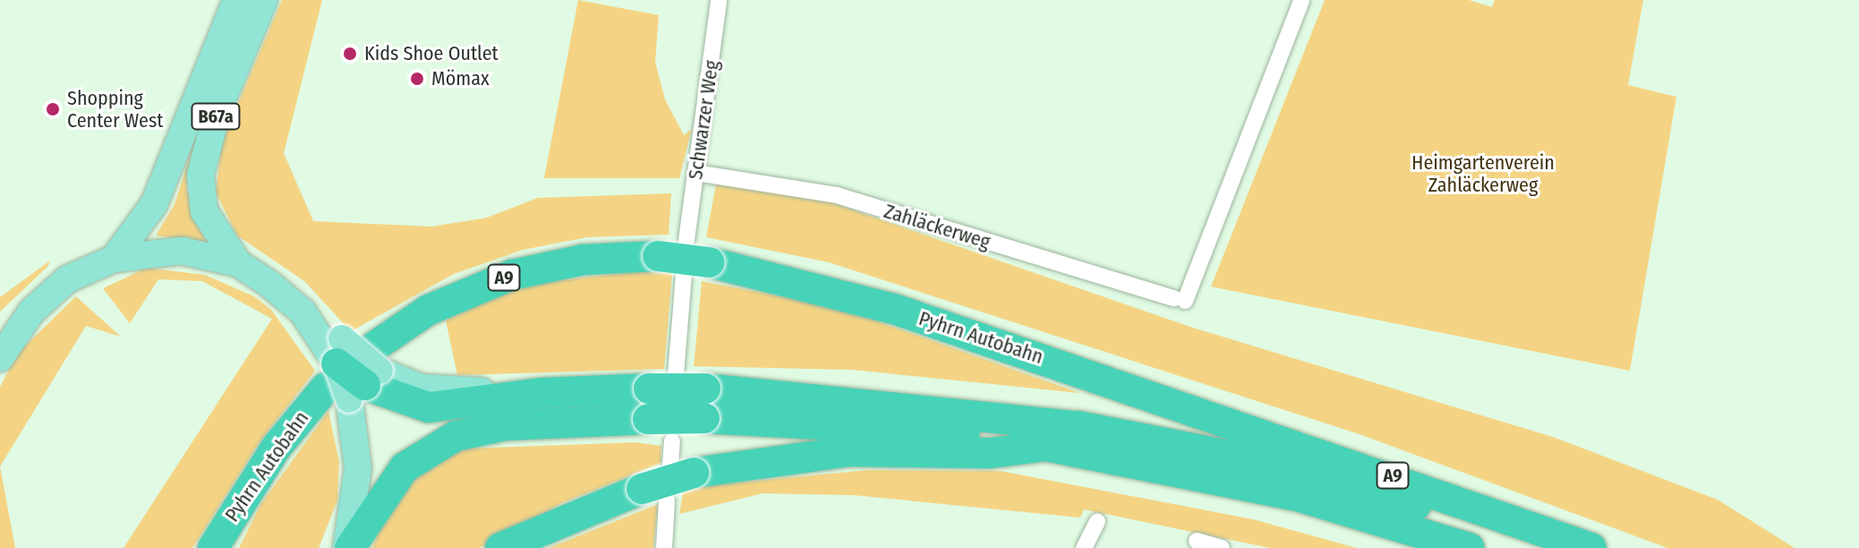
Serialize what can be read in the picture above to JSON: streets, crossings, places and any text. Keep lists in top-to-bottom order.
{
  "streets": {
    "highway": ["A9", "Pyhrn Autobahn"],
    "main road": ["B67a"],
    "street": ["Schwarzer Weg", "Zahläckerweg"]
  },
  "crossings": [
    ["Schwarzer Weg", "Zahläckerweg"]
  ],
  "parks": ["Heimgartenverein Zahläckerweg"],
  "places": ["Kids Shoe Outlet", "Mömax", "Shopping Center West"]
}
